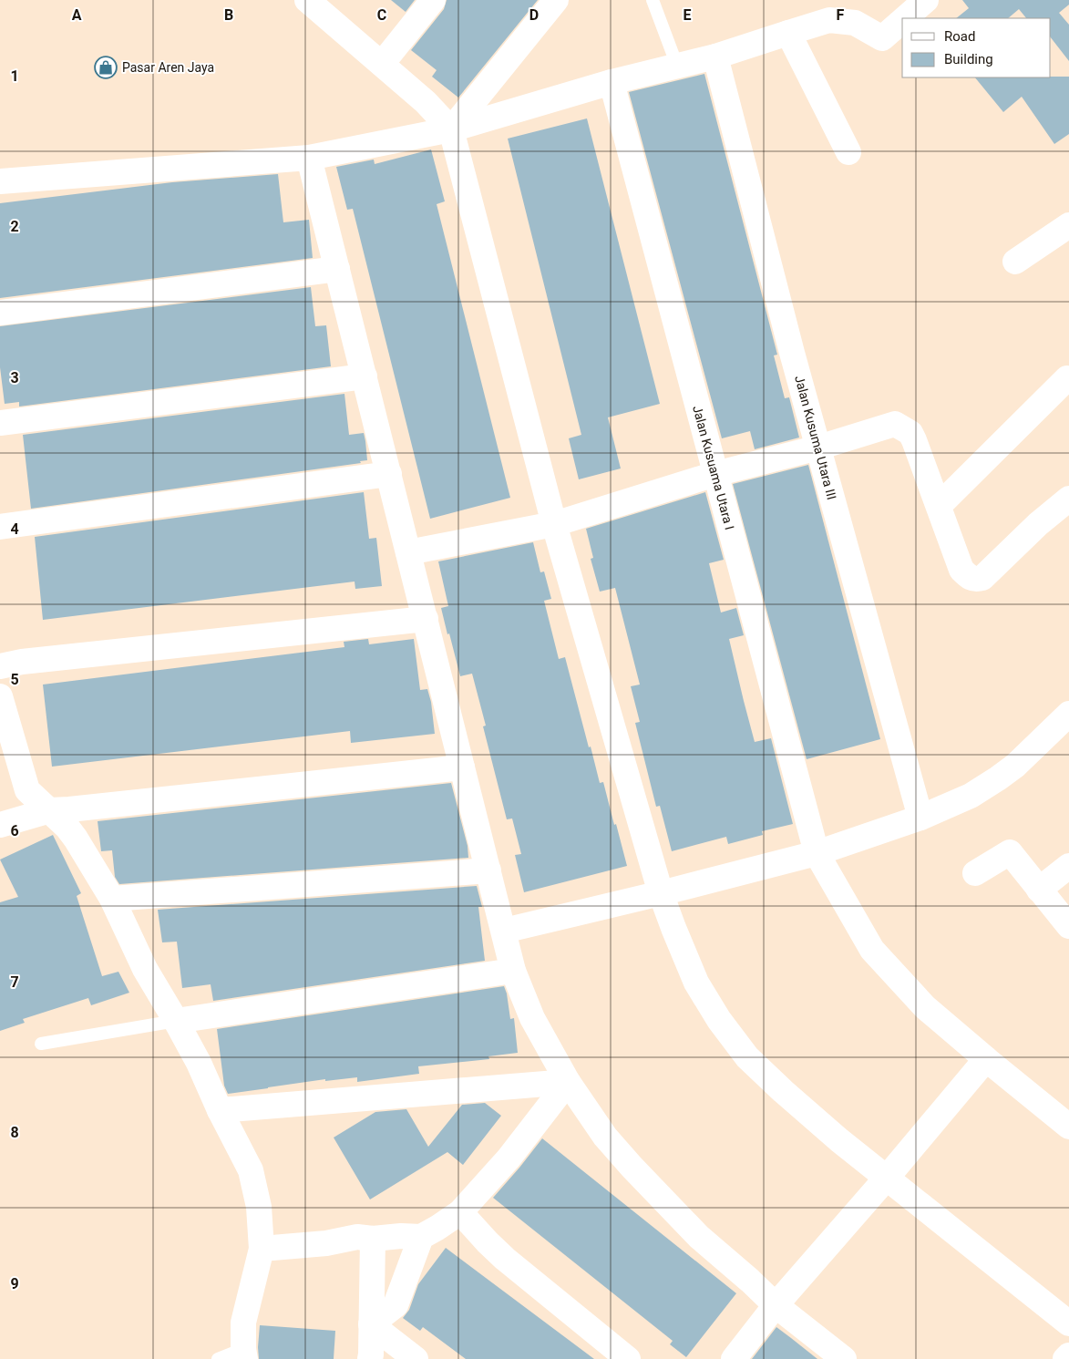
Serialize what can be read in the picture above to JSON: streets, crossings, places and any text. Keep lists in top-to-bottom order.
{
  "streets": {
    "street": ["Jalan Kusuma Utara III", "Jalan Kusuama Utara I"]
  },
  "places": {
    "shop": ["Pasar Aren Jaya"]
  },
  "legend": ["Road", "Building"],
  "grid": {
    "columns": [
      "A",
      "B",
      "C",
      "D",
      "E",
      "F"
    ],
    "rows": [
      "1",
      "2",
      "3",
      "4",
      "5",
      "6",
      "7",
      "8",
      "9"
    ]
  }
}
